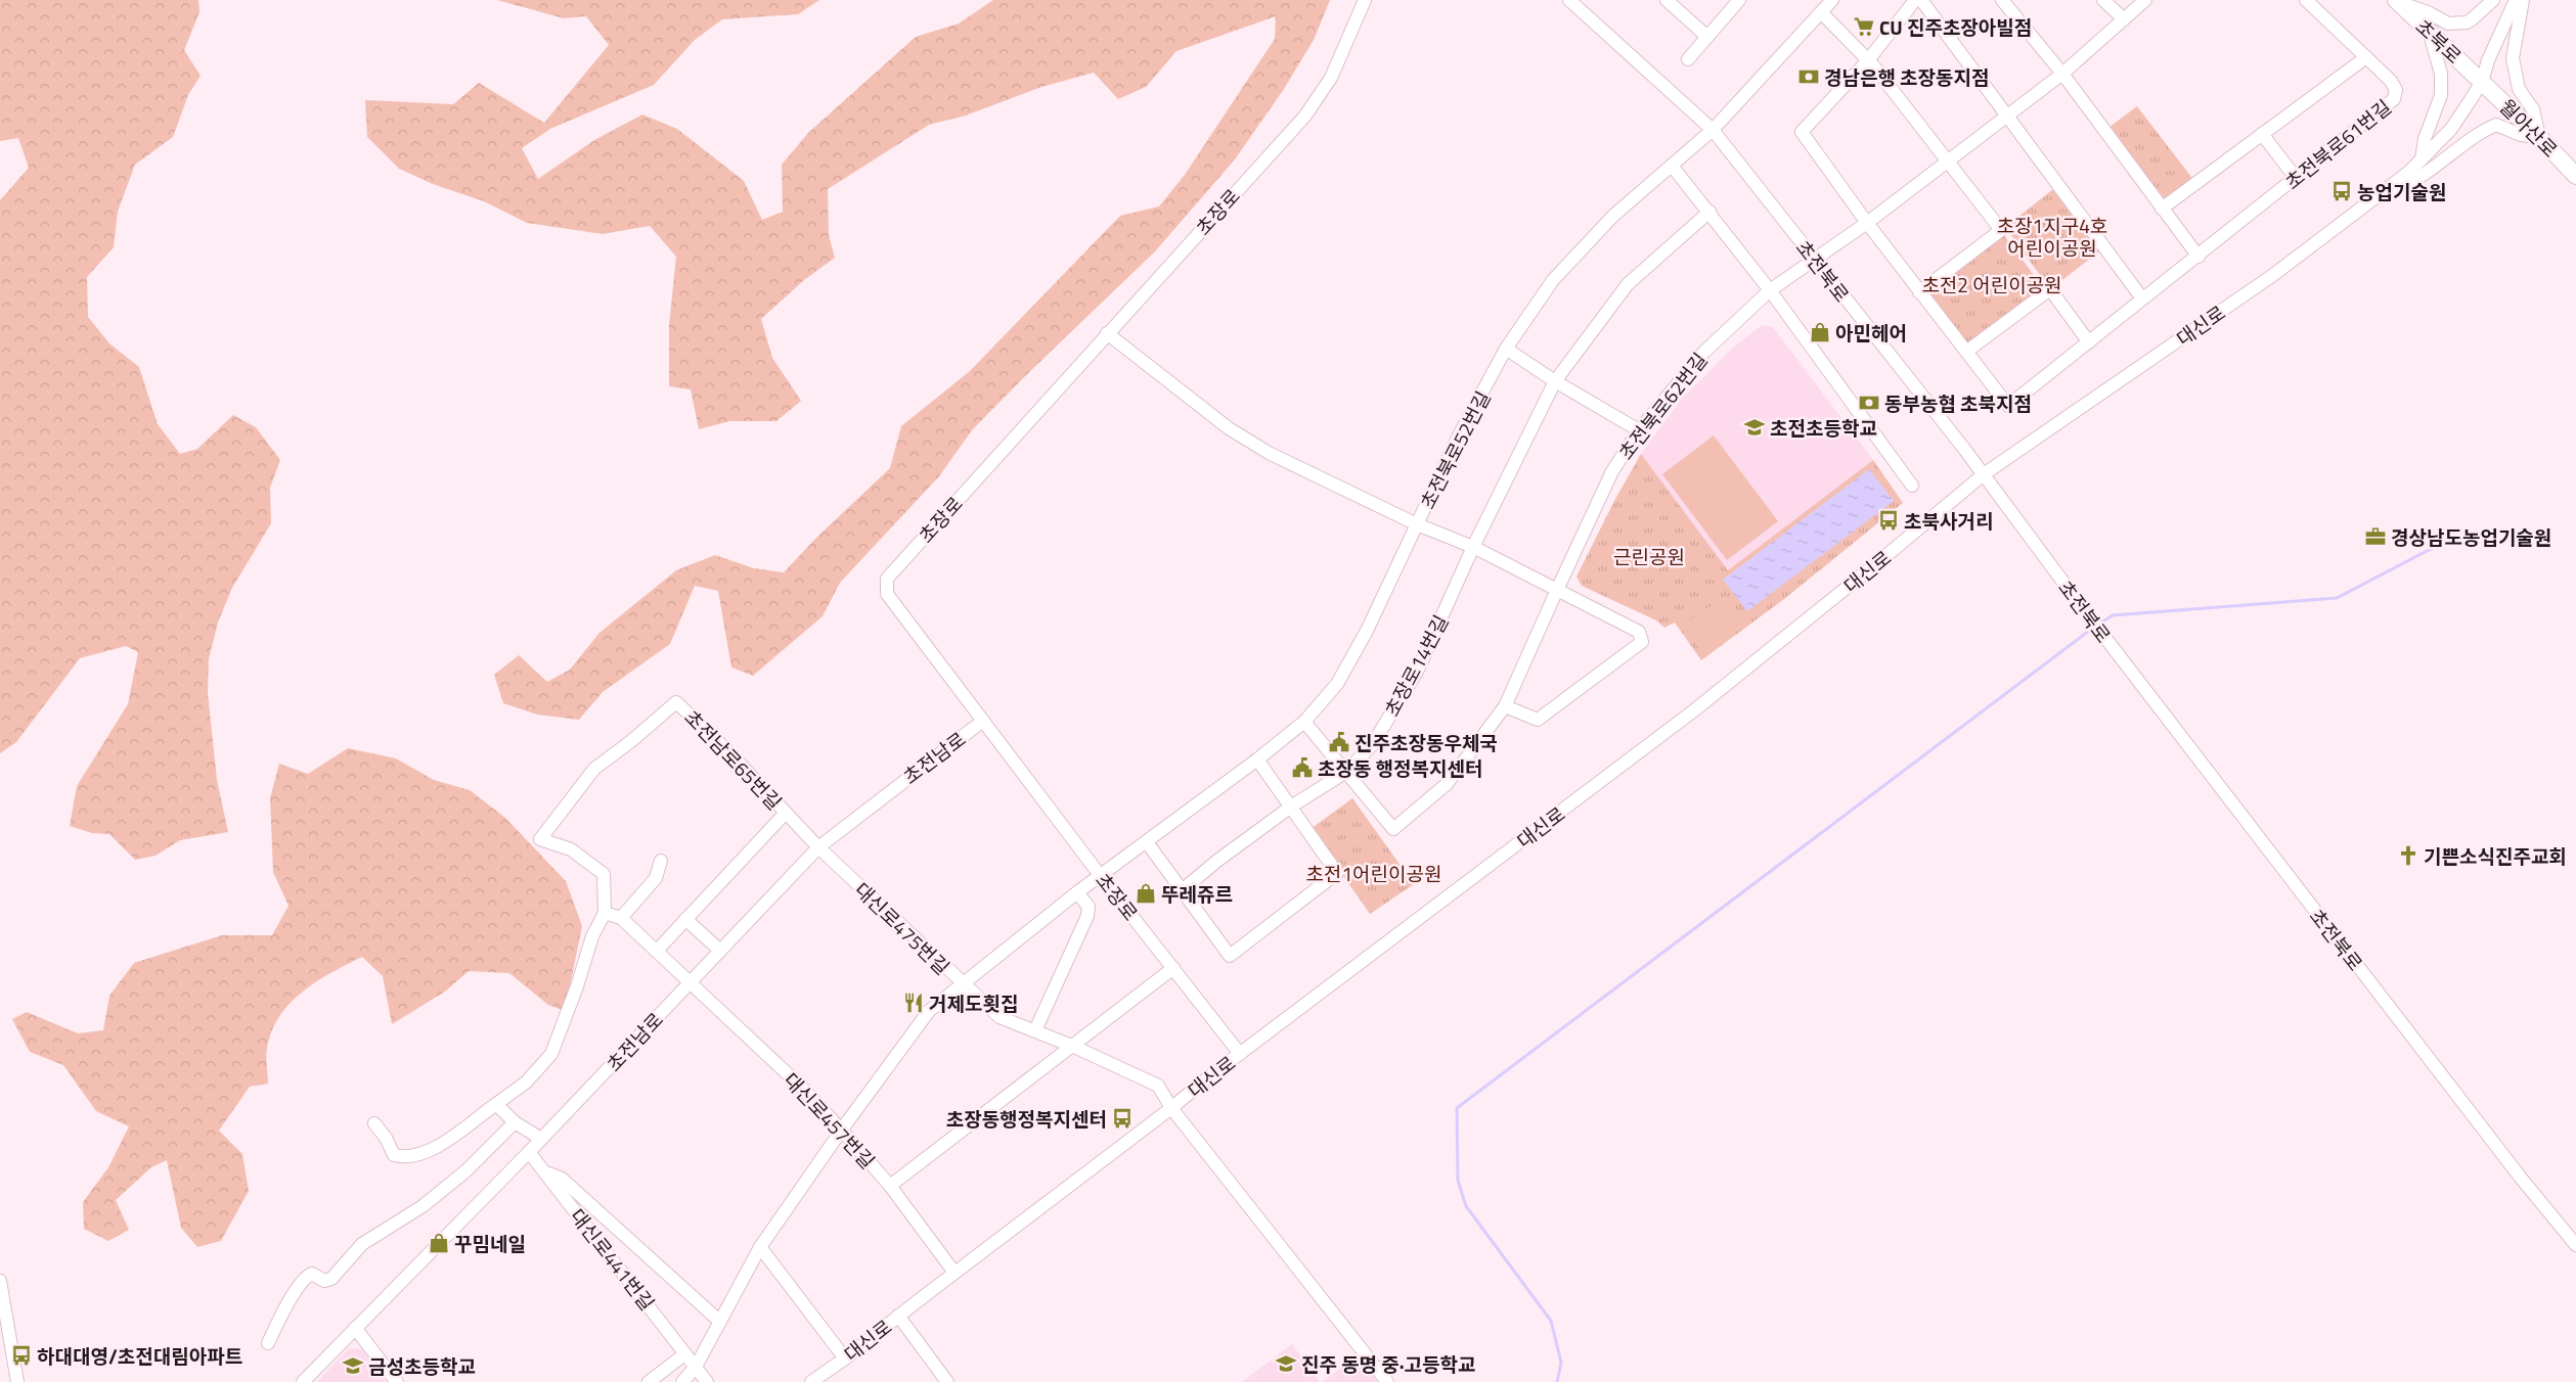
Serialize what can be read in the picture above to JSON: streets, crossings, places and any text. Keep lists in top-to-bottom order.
{
  "streets": {
    "main road": ["초북로", "월아산로"],
    "street": [
      "초전북로61번길",
      "초장로",
      "초전북로",
      "대신로",
      "초전북로62번길",
      "초전북로52번길",
      "초장로14번길",
      "초전남로",
      "초전남로65번길",
      "대신로475번길",
      "대신로457번길",
      "대신로441번길"
    ]
  },
  "crossings": [
    ["초북로", "월아산로"],
    ["초북로", "대신로"],
    ["월아산로", "대신로"],
    ["초장로", "대신로"],
    ["초장로", "초전남로"],
    ["초전북로", "대신로"],
    ["초전북로", "초전북로62번길"],
    ["초전북로", "초전북로52번길"],
    ["대신로", "대신로475번길"],
    ["대신로", "대신로457번길"],
    ["초전북로62번길", "초전북로52번길"],
    ["초전북로62번길", "초장로14번길"],
    ["초전북로52번길", "초장로14번길"],
    ["초전남로", "초전남로65번길"],
    ["초전남로", "대신로475번길"],
    ["초전남로", "대신로457번길"],
    ["초전남로", "대신로441번길"],
    ["초전남로65번길", "대신로475번길"]
  ],
  "parks": [
    "초장1지구4호 어린이공원",
    "초전2 어린이공원",
    "근린공원",
    "초전1어린이공원"
  ],
  "places": {
    "supermarket": ["CU 진주초장아빌점"],
    "bank": ["경남은행 초장동지점", "동부농협 초북지점"],
    "bus stop": [
      "농업기술원",
      "초북사거리",
      "초장동행정복지센터",
      "하대대영/초전대림아파트"
    ],
    "shop": ["아민헤어", "뚜레쥬르", "꾸밈네일"],
    "school or university": ["초전초등학교", "진주 동명 중·고등학교", "금성초등학교"],
    "office": ["경상남도농업기술원"],
    "public building": ["진주초장동우체국", "초장동 행정복지센터"],
    "church": ["기쁜소식진주교회"],
    "restaurant": ["거제도횟집"]
  }
}
